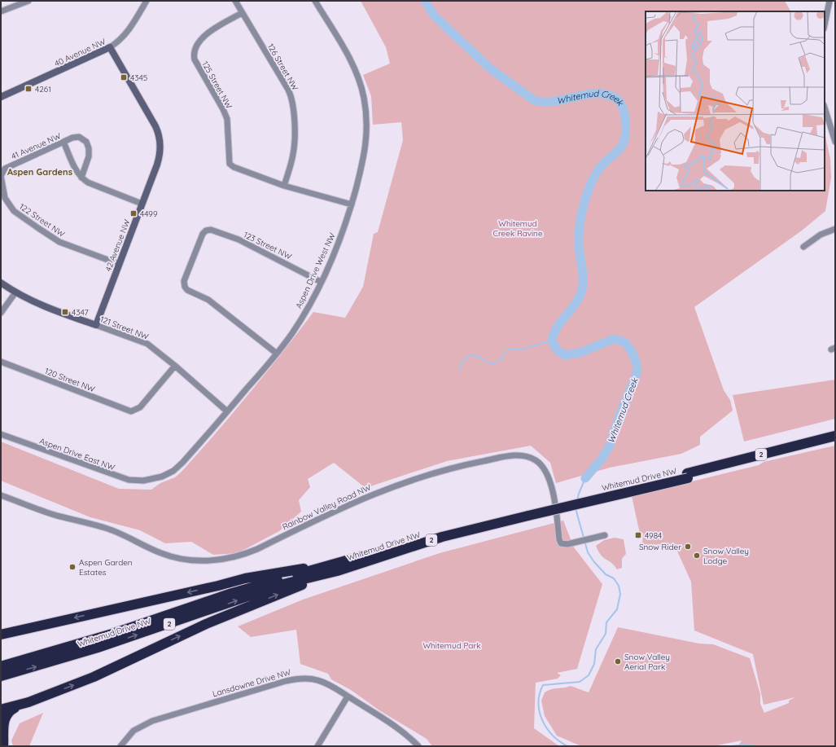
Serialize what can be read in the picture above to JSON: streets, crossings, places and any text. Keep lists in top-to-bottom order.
{
  "streets": {
    "highway": ["2", "Whitemud Drive NW"],
    "street": [
      "40 Avenue NW",
      "126 Street NW",
      "125 Street NW",
      "41 Avenue NW",
      "122 Street NW",
      "42 Avenue NW",
      "123 Street NW",
      "Aspen Drive West NW",
      "121 Street NW",
      "120 Street NW",
      "Aspen Drive East NW",
      "Rainbow Valley Road NW",
      "Lansdowne Drive NW"
    ]
  },
  "crossings": [
    ["40 Avenue NW", "42 Avenue NW"],
    ["126 Street NW", "125 Street NW"],
    ["41 Avenue NW", "122 Street NW"],
    ["122 Street NW", "42 Avenue NW"],
    ["42 Avenue NW", "121 Street NW"],
    ["123 Street NW", "Aspen Drive West NW"],
    ["Aspen Drive West NW", "121 Street NW"],
    ["Aspen Drive West NW", "Aspen Drive East NW"],
    ["121 Street NW", "120 Street NW"]
  ],
  "districts": ["Aspen Gardens"],
  "water": ["Whitemud Creek"],
  "parks": ["Whitemud Creek Ravine", "Whitemud Park"],
  "places": {
    "transit": [
      "4345",
      "4261",
      "4499",
      "4347",
      "4984"
    ],
    "other": [
      "Snow Rider",
      "Snow Valley Lodge",
      "Aspen Garden Estates",
      "Snow Valley Aerial Park"
    ]
  }
}
